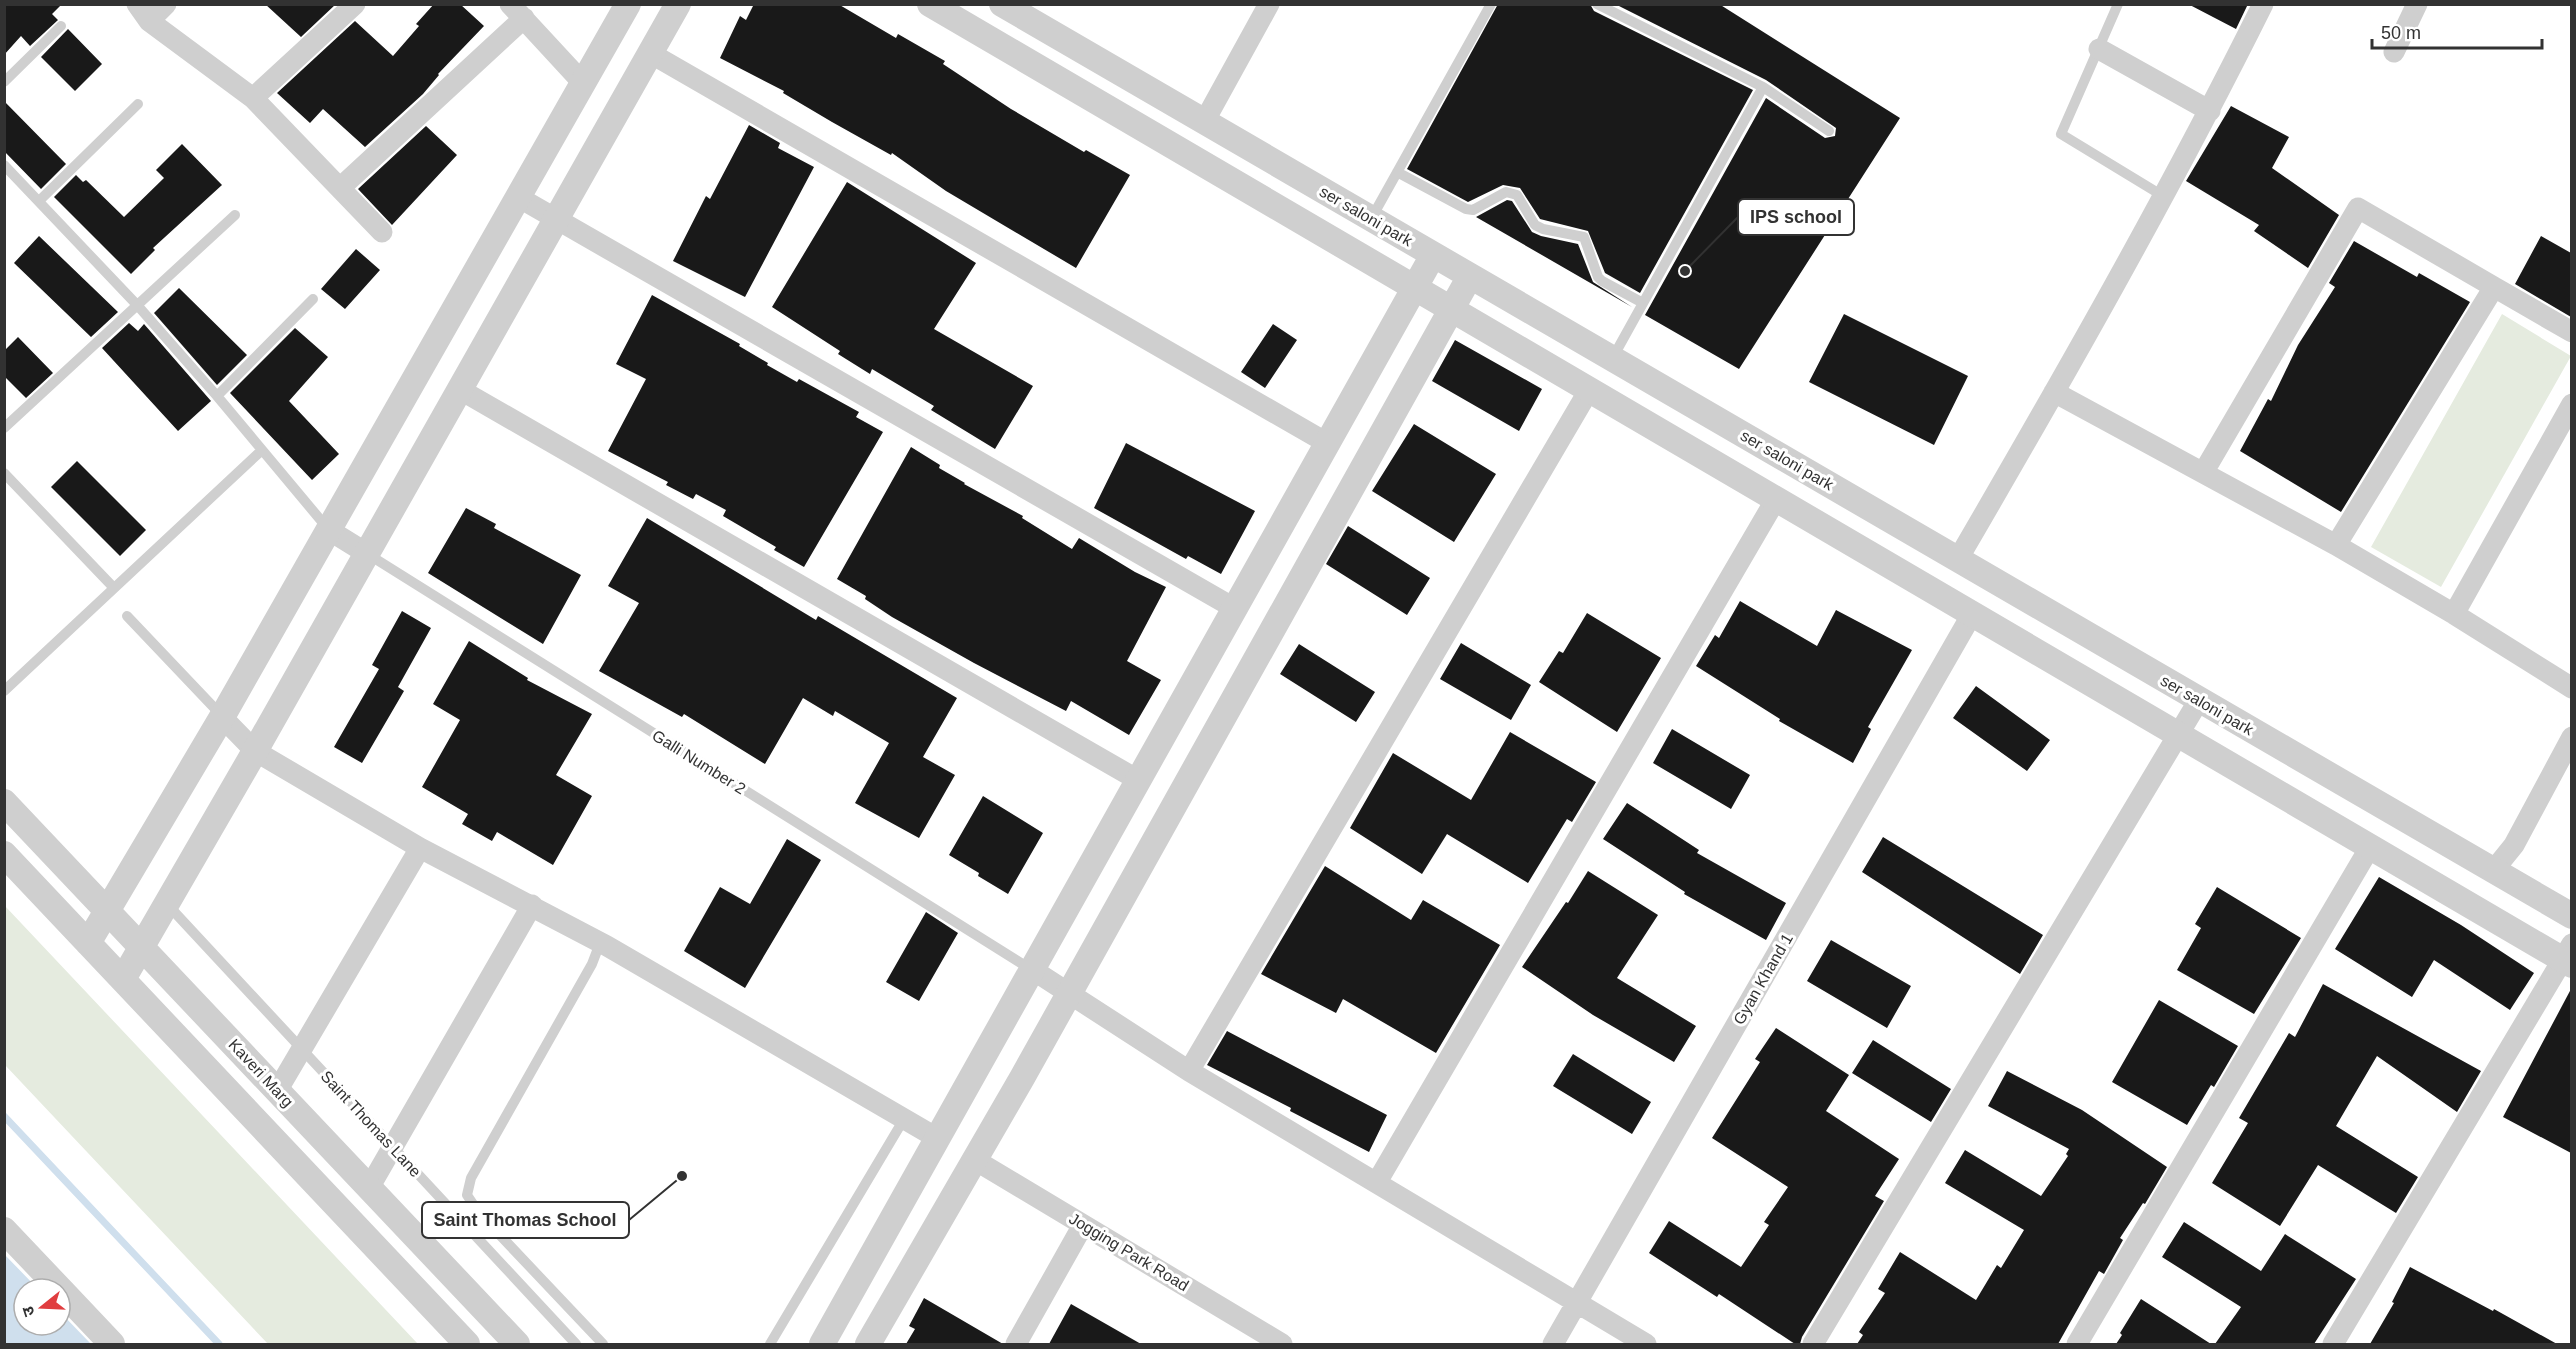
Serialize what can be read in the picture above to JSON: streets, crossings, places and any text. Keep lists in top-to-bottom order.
{
  "streets": {
    "street": [
      "ser saloni park",
      "Gyan Khand 1",
      "Kaveri Marg",
      "Jogging Park Road"
    ],
    "lane": ["Galli Number 2", "Saint Thomas Lane"]
  },
  "places": ["IPS school", "Saint Thomas School"],
  "scale_bar": "50 m",
  "north": "left"
}
